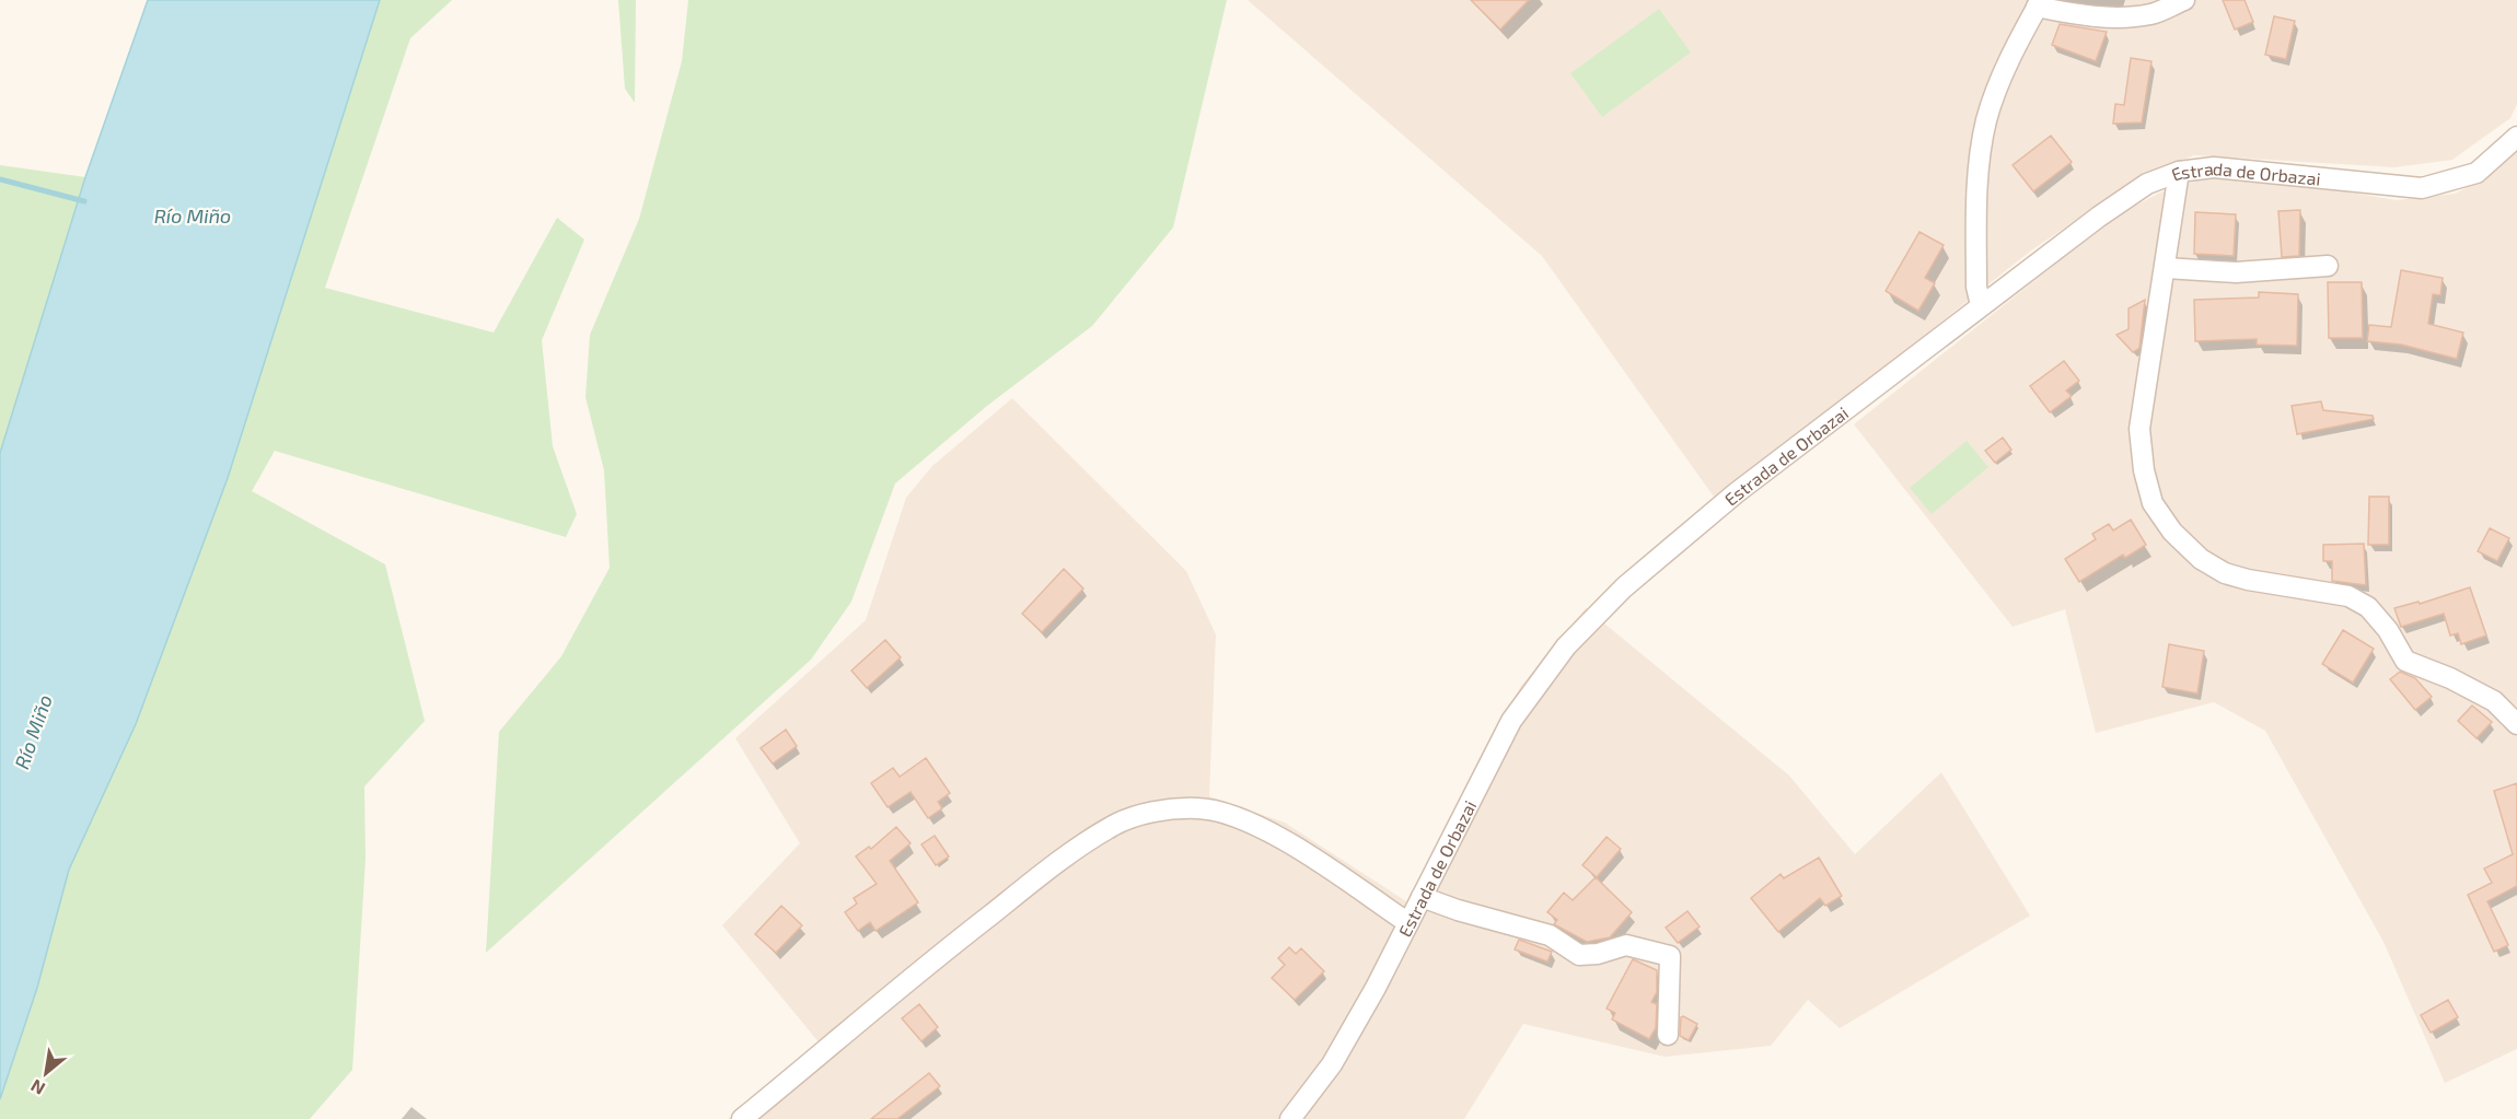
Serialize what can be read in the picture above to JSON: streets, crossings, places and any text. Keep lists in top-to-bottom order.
{
  "streets": {
    "street": ["Estrada de Orbazai"]
  },
  "water": ["Río Miño"],
  "north": "bottom left"
}
